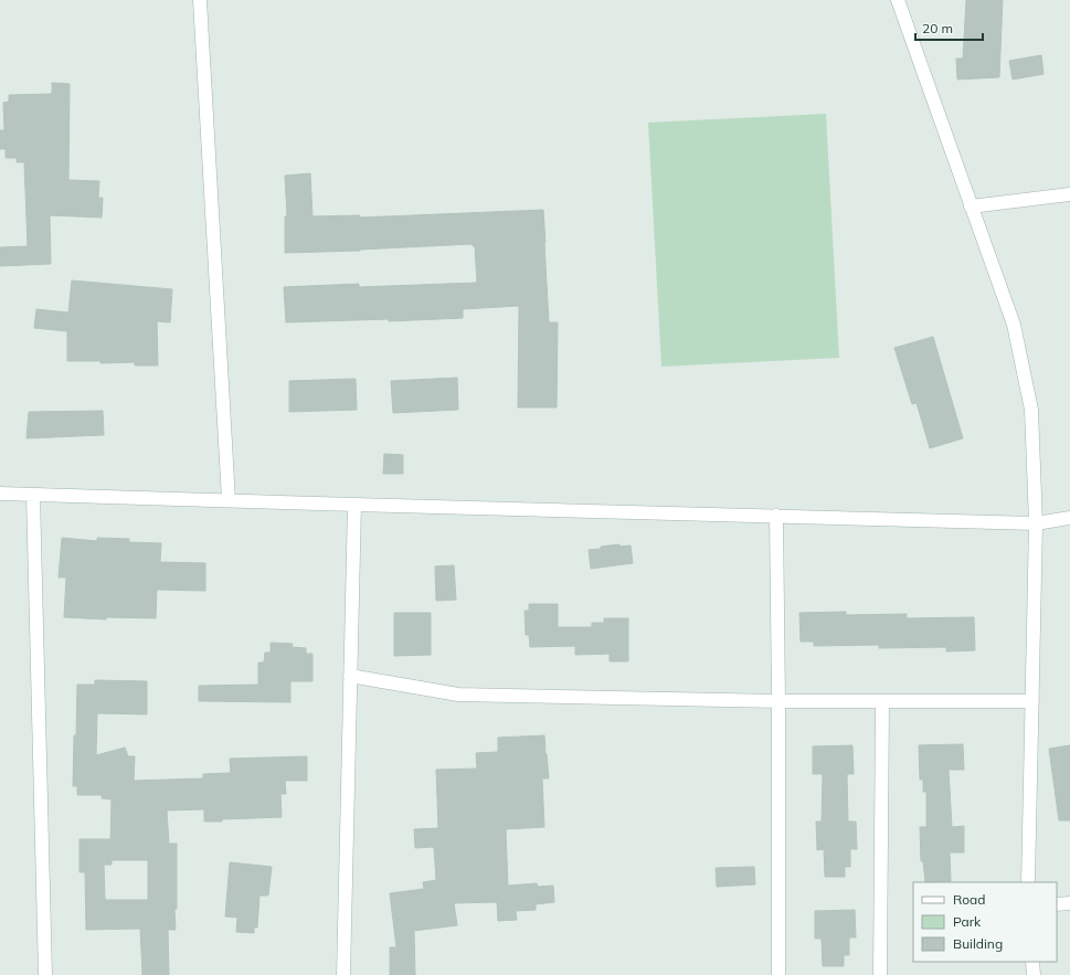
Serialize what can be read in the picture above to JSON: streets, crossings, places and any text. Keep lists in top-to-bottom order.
{
  "legend": ["Road", "Park", "Building"],
  "scale_bar": "20 m"
}
